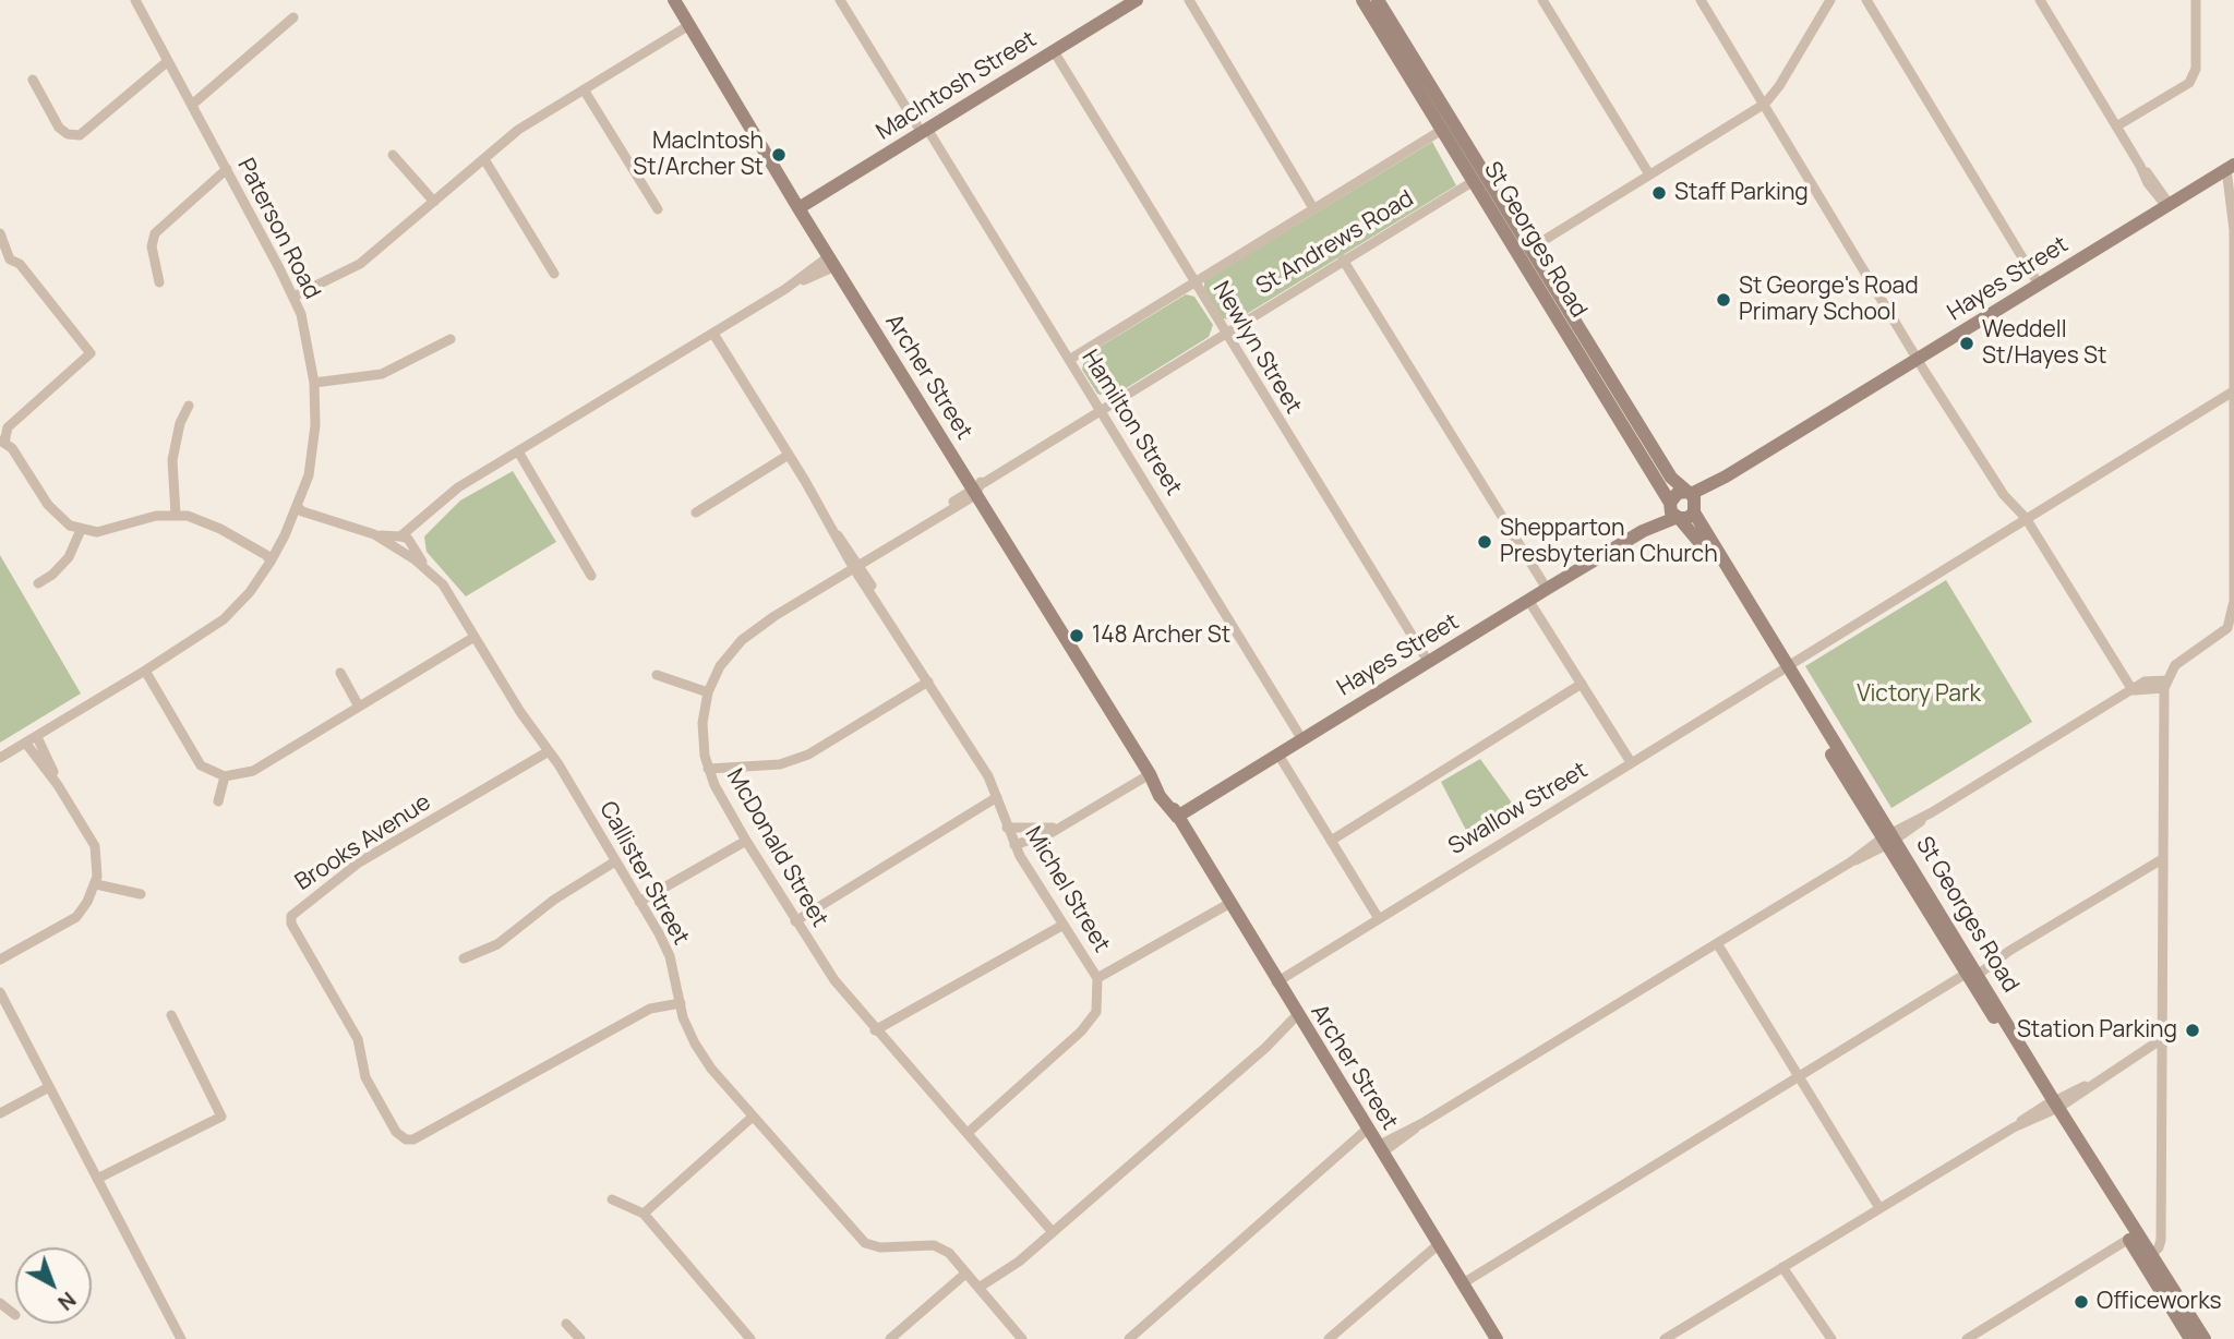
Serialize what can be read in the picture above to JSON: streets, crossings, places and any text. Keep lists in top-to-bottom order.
{
  "streets": {
    "street": [
      "MacIntosh Street",
      "Paterson Road",
      "St Georges Road",
      "St Andrews Road",
      "Hayes Street",
      "Newlyn Street",
      "Archer Street",
      "Hamilton Street",
      "Swallow Street",
      "Brooks Avenue",
      "McDonald Street",
      "Callister Street",
      "Michel Street"
    ]
  },
  "crossings": [
    ["MacIntosh Street", "Newlyn Street"],
    ["MacIntosh Street", "Archer Street"],
    ["MacIntosh Street", "Hamilton Street"],
    ["Paterson Road", "Callister Street"],
    ["St Georges Road", "St Andrews Road"],
    ["St Georges Road", "Hayes Street"],
    ["St Georges Road", "Swallow Street"],
    ["St Andrews Road", "Newlyn Street"],
    ["St Andrews Road", "Archer Street"],
    ["St Andrews Road", "Hamilton Street"],
    ["St Andrews Road", "McDonald Street"],
    ["Hayes Street", "Newlyn Street"],
    ["Hayes Street", "Archer Street"],
    ["Hayes Street", "Hamilton Street"],
    ["Archer Street", "Swallow Street"],
    ["Archer Street", "McDonald Street"],
    ["Brooks Avenue", "Callister Street"],
    ["McDonald Street", "Michel Street"]
  ],
  "parks": ["Victory Park"],
  "places": [
    "MacIntosh St/Archer St",
    "Staff Parking",
    "St George's Road Primary School",
    "Weddell St/Hayes St",
    "Shepparton Presbyterian Church",
    "148 Archer St",
    "Station Parking",
    "Officeworks"
  ],
  "north": "bottom right"
}
